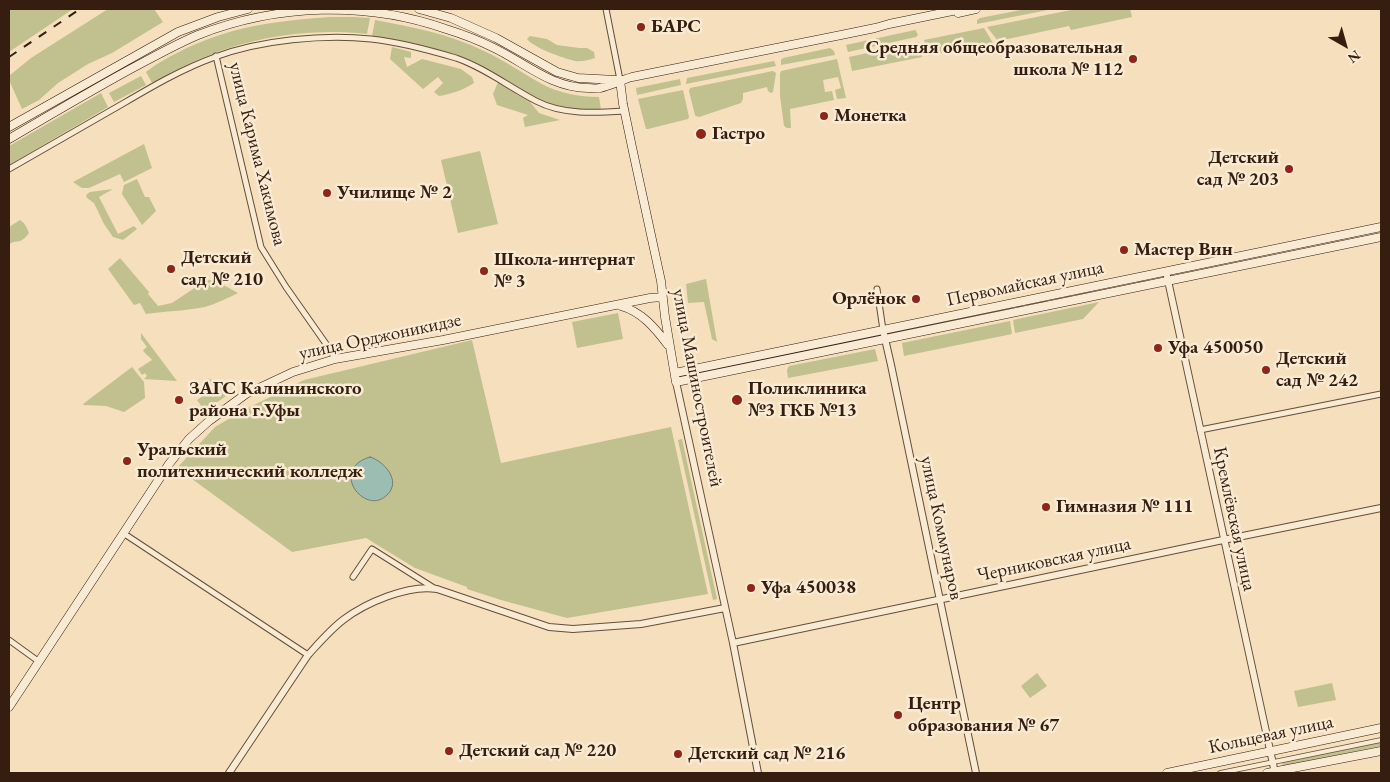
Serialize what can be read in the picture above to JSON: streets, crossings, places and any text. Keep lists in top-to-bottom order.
{
  "streets": {
    "main road": [
      "Первомайская улица",
      "улица Орджоникидзе",
      "улица Машиностроителей",
      "Кольцевая улица"
    ],
    "street": [
      "улица Карима Хакимова",
      "Кремлёвская улица",
      "улица Коммунаров",
      "Черниковская улица"
    ]
  },
  "crossings": [
    ["улица Карима Хакимова", "улица Орджоникидзе"],
    ["Первомайская улица", "улица Машиностроителей"],
    ["Первомайская улица", "Кремлёвская улица"],
    ["Первомайская улица", "улица Коммунаров"],
    ["улица Орджоникидзе", "улица Машиностроителей"],
    ["улица Машиностроителей", "Черниковская улица"],
    ["Кремлёвская улица", "Черниковская улица"],
    ["Кремлёвская улица", "Кольцевая улица"],
    ["улица Коммунаров", "Черниковская улица"]
  ],
  "places": [
    "БАРС",
    "Средняя общеобразовательная школа № 112",
    "Монетка",
    "Гастро",
    "Детский сад № 203",
    "Училище № 2",
    "Мастер Вин",
    "Детский сад № 210",
    "Школа-интернат № 3",
    "Орлёнок",
    "Уфа 450050",
    "Детский сад № 242",
    "ЗАГС Калининского района г.Уфы",
    "Поликлиника №3 ГКБ №13",
    "Уральский политехнический колледж",
    "Гимназия № 111",
    "Уфа 450038",
    "Центр образования № 67",
    "Детский сад № 220",
    "Детский сад № 216"
  ],
  "north": "bottom right"
}
